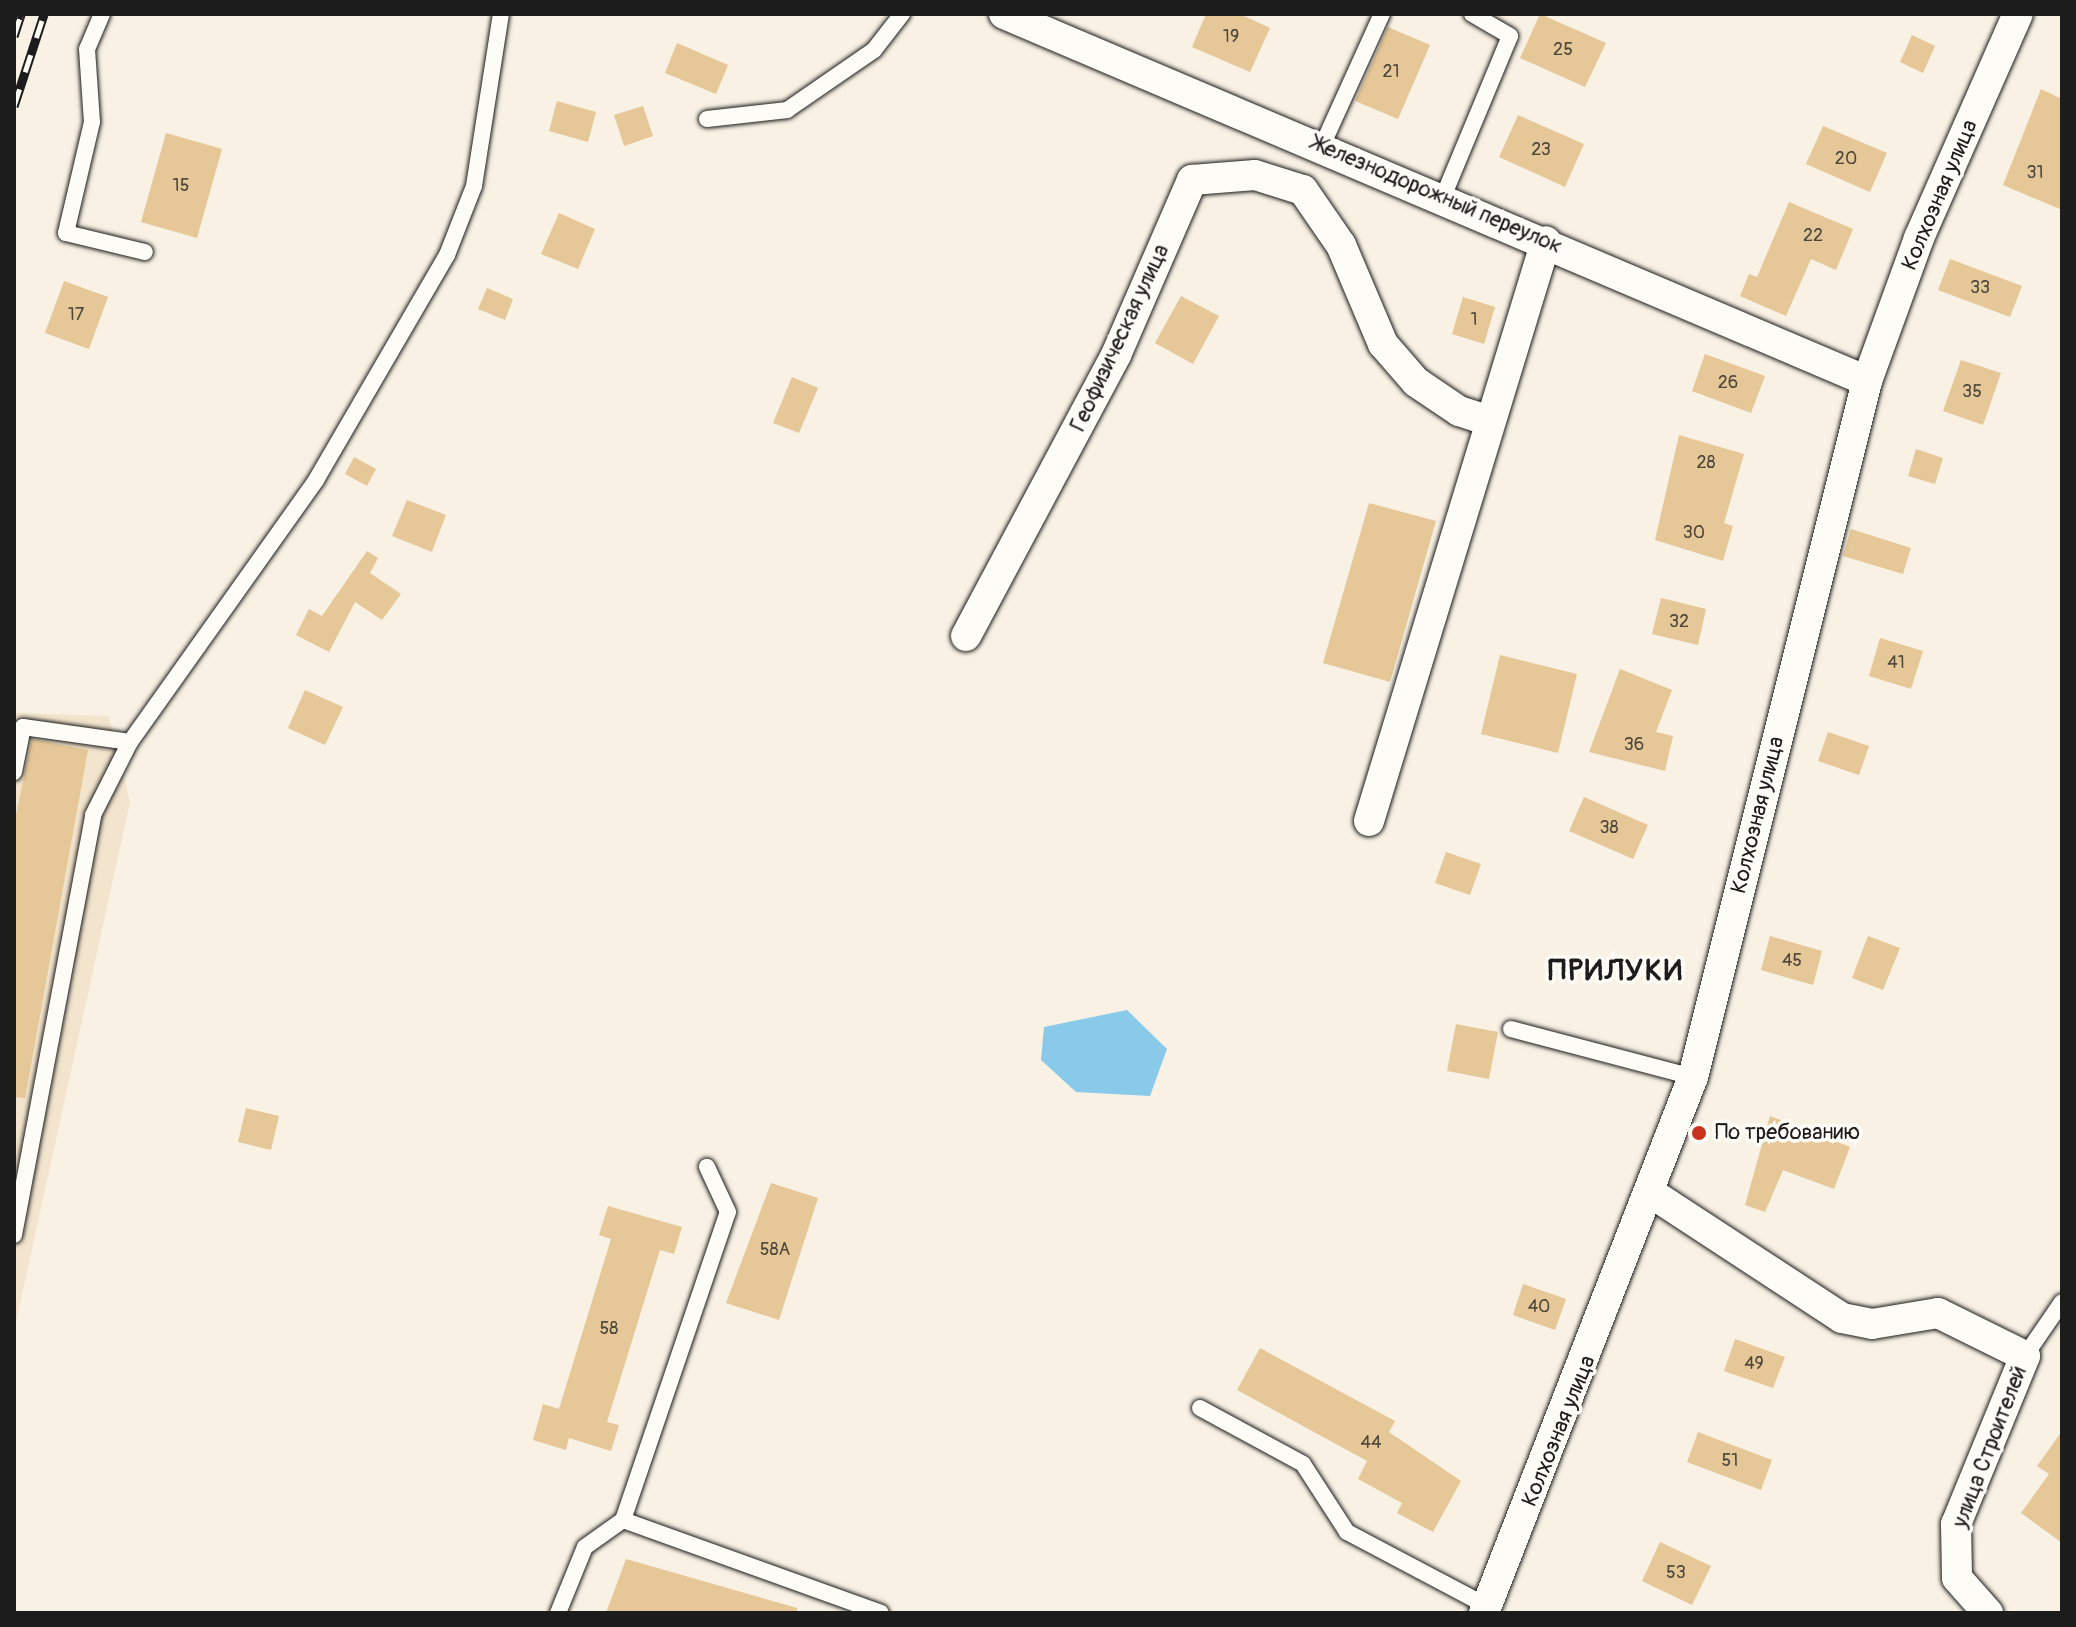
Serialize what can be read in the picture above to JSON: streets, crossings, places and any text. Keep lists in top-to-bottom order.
{
  "streets": {
    "street": [
      "Железнодорожный переулок",
      "Колхозная улица",
      "Геофизическая улица",
      "улица Строителей"
    ]
  },
  "crossings": [
    ["Железнодорожный переулок", "Колхозная улица"],
    ["Колхозная улица", "улица Строителей"]
  ],
  "districts": ["ПРИЛУКИ"],
  "places": ["По требованию"],
  "house_numbers": [
    "19",
    "25",
    "21",
    "23",
    "20",
    "31",
    "15",
    "22",
    "33",
    "17",
    "1",
    "26",
    "35",
    "28",
    "30",
    "32",
    "41",
    "36",
    "38",
    "45",
    "58А",
    "40",
    "58",
    "49",
    "44",
    "51",
    "53"
  ]
}
